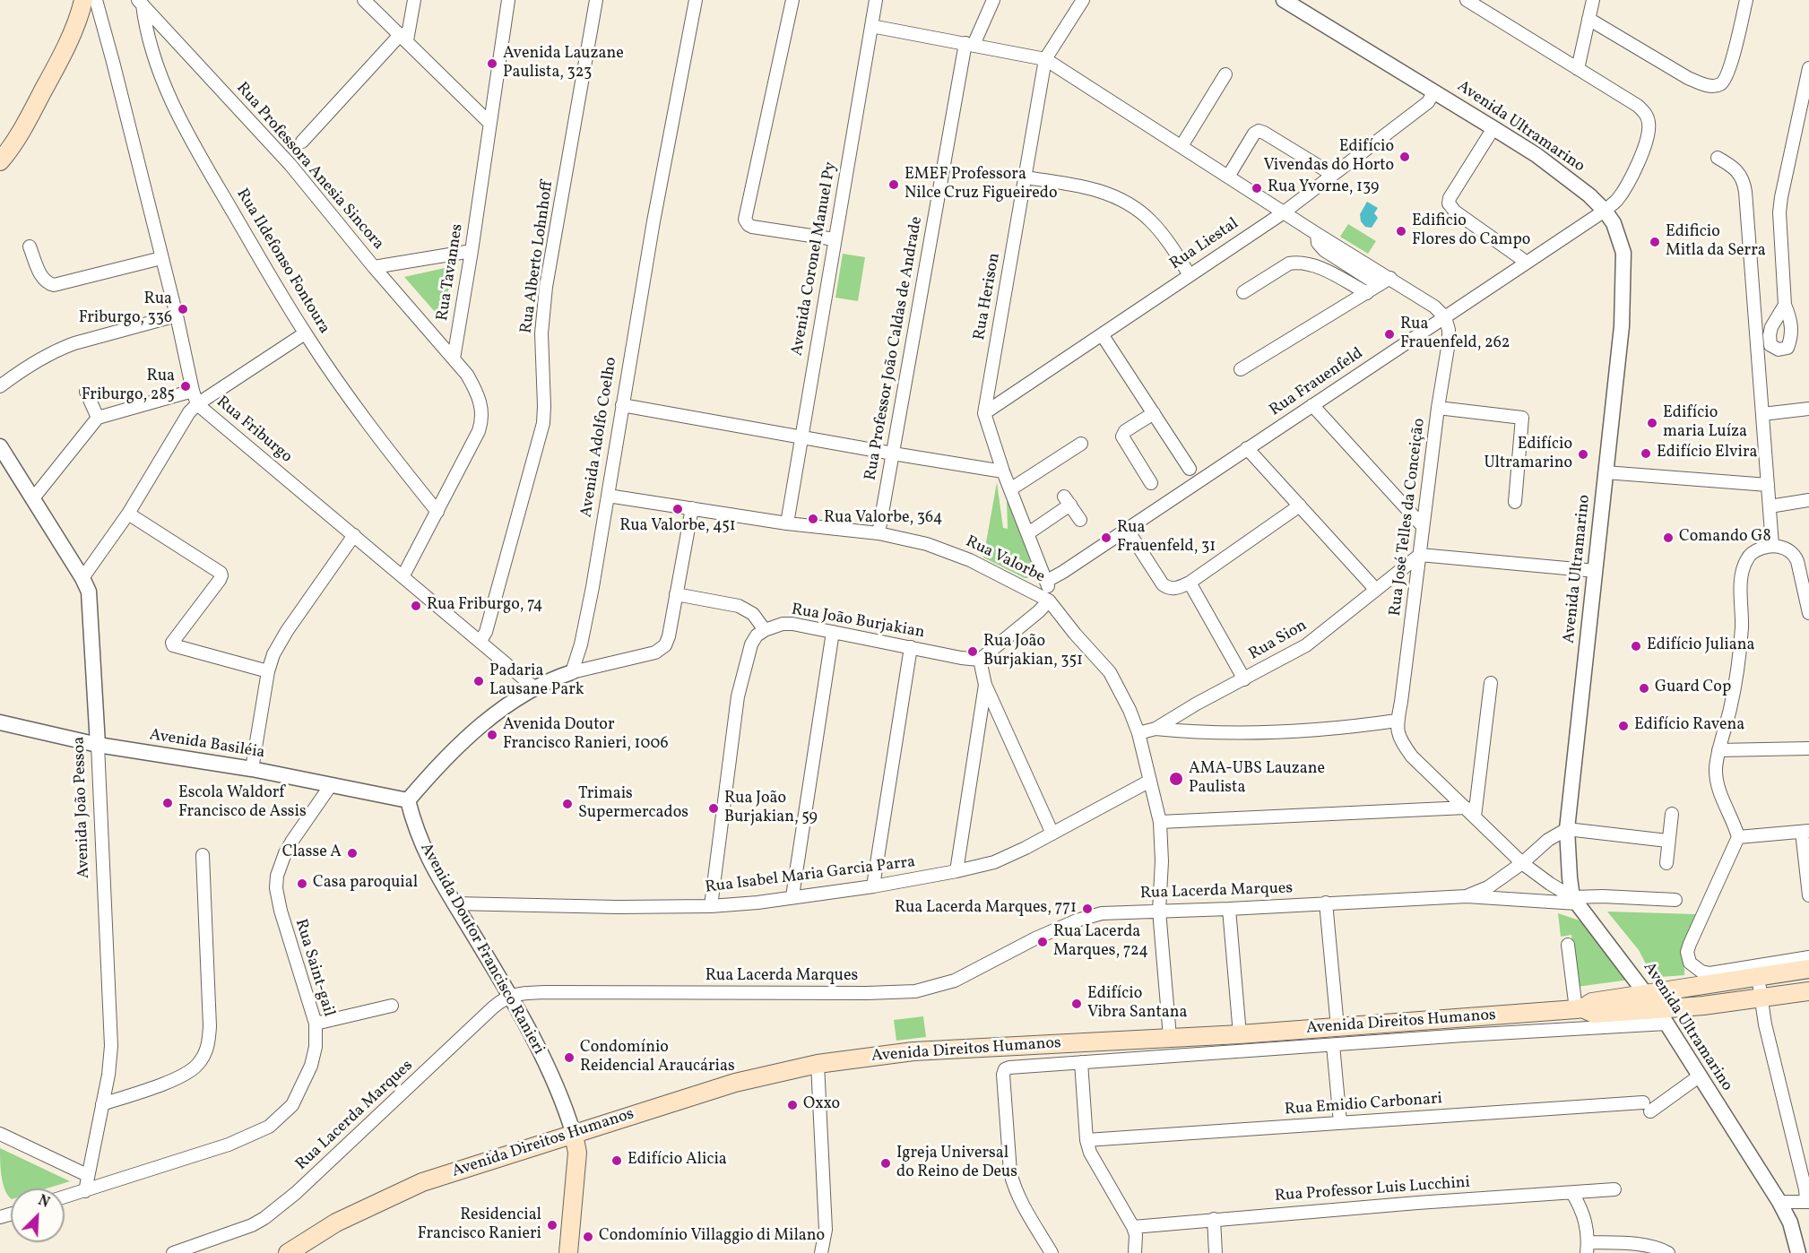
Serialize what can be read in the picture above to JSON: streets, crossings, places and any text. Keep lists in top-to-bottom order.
{
  "streets": {
    "main road": ["Avenida Doutor Francisco Ranieri", "Avenida Direitos Humanos"],
    "street": [
      "Avenida Ultramarino",
      "Rua Professora Anesia Sincora",
      "Rua Liestal",
      "Rua Alberto Lohnhoff",
      "Avenida Coronel Manuel Py",
      "Rua Ildefonso Fontoura",
      "Rua Tavannes",
      "Rua Herison",
      "Rua Professor João Caldas de Andrade",
      "Rua Frauenfeld",
      "Rua Friburgo",
      "Avenida Adolfo Coelho",
      "Rua José Telles da Conceição",
      "Rua Valorbe",
      "Rua João Burjakian",
      "Rua Sion",
      "Avenida Basiléia",
      "Avenida João Pessoa",
      "Rua Isabel Maria Garcia Parra",
      "Rua Lacerda Marques",
      "Rua Saint-gail",
      "Rua Emidio Carbonari",
      "Rua Professor Luis Lucchini"
    ]
  },
  "crossings": [
    ["Avenida Ultramarino", "Rua Liestal"],
    ["Avenida Ultramarino", "Rua Frauenfeld"],
    ["Avenida Ultramarino", "Rua Lacerda Marques"],
    ["Avenida Ultramarino", "Avenida Direitos Humanos"],
    ["Avenida Ultramarino", "Rua Emidio Carbonari"],
    ["Rua Professora Anesia Sincora", "Rua Ildefonso Fontoura"],
    ["Rua Professora Anesia Sincora", "Rua Tavannes"],
    ["Rua Liestal", "Rua Herison"],
    ["Rua Alberto Lohnhoff", "Rua Friburgo"],
    ["Avenida Coronel Manuel Py", "Rua Valorbe"],
    ["Rua Herison", "Rua Frauenfeld"],
    ["Rua Herison", "Rua Valorbe"],
    ["Rua Professor João Caldas de Andrade", "Rua Valorbe"],
    ["Rua Frauenfeld", "Rua José Telles da Conceição"],
    ["Avenida Adolfo Coelho", "Rua Valorbe"],
    ["Rua José Telles da Conceição", "Rua Sion"],
    ["Rua Valorbe", "Rua Sion"],
    ["Rua Valorbe", "Rua Isabel Maria Garcia Parra"],
    ["Rua Valorbe", "Rua Lacerda Marques"],
    ["Rua Valorbe", "Avenida Direitos Humanos"],
    ["Avenida Basiléia", "Avenida João Pessoa"],
    ["Avenida Basiléia", "Avenida Doutor Francisco Ranieri"],
    ["Avenida Basiléia", "Rua Saint-gail"],
    ["Avenida João Pessoa", "Rua Saint-gail"],
    ["Rua Isabel Maria Garcia Parra", "Avenida Doutor Francisco Ranieri"],
    ["Rua Lacerda Marques", "Avenida Doutor Francisco Ranieri"],
    ["Avenida Doutor Francisco Ranieri", "Avenida Direitos Humanos"]
  ],
  "places": [
    "Avenida Lauzane Paulista, 323",
    "Edifício Vivendas do Horto",
    "EMEF Professora Nilce Cruz Figueiredo",
    "Rua Yvorne, 139",
    "Edificio Flores do Campo",
    "Edificio Mitla da Serra",
    "Rua Friburgo, 336",
    "Rua Frauenfeld, 262",
    "Rua Friburgo, 285",
    "Edifício maria Luíza",
    "Edifício Elvira",
    "Edifício Ultramarino",
    "Rua Valorbe, 451",
    "Rua Valorbe, 364",
    "Rua Frauenfeld, 31",
    "Comando G8",
    "Rua Friburgo, 74",
    "Edifício Juliana",
    "Rua João Burjakian, 351",
    "Padaria Lausane Park",
    "Guard Cop",
    "Edifício Ravena",
    "Avenida Doutor Francisco Ranieri, 1006",
    "AMA-UBS Lauzane Paulista",
    "Escola Waldorf Francisco de Assis",
    "Trimais Supermercados",
    "Rua João Burjakian, 59",
    "Classe A",
    "Casa paroquial",
    "Rua Lacerda Marques, 771",
    "Rua Lacerda Marques, 724",
    "Edifício Vibra Santana",
    "Condomínio Reidencial Araucárias",
    "Oxxo",
    "Edifício Alicia",
    "Igreja Universal do Reino de Deus",
    "Residencial Francisco Ranieri",
    "Condomínio Villaggio di Milano"
  ],
  "north": "top right"
}
